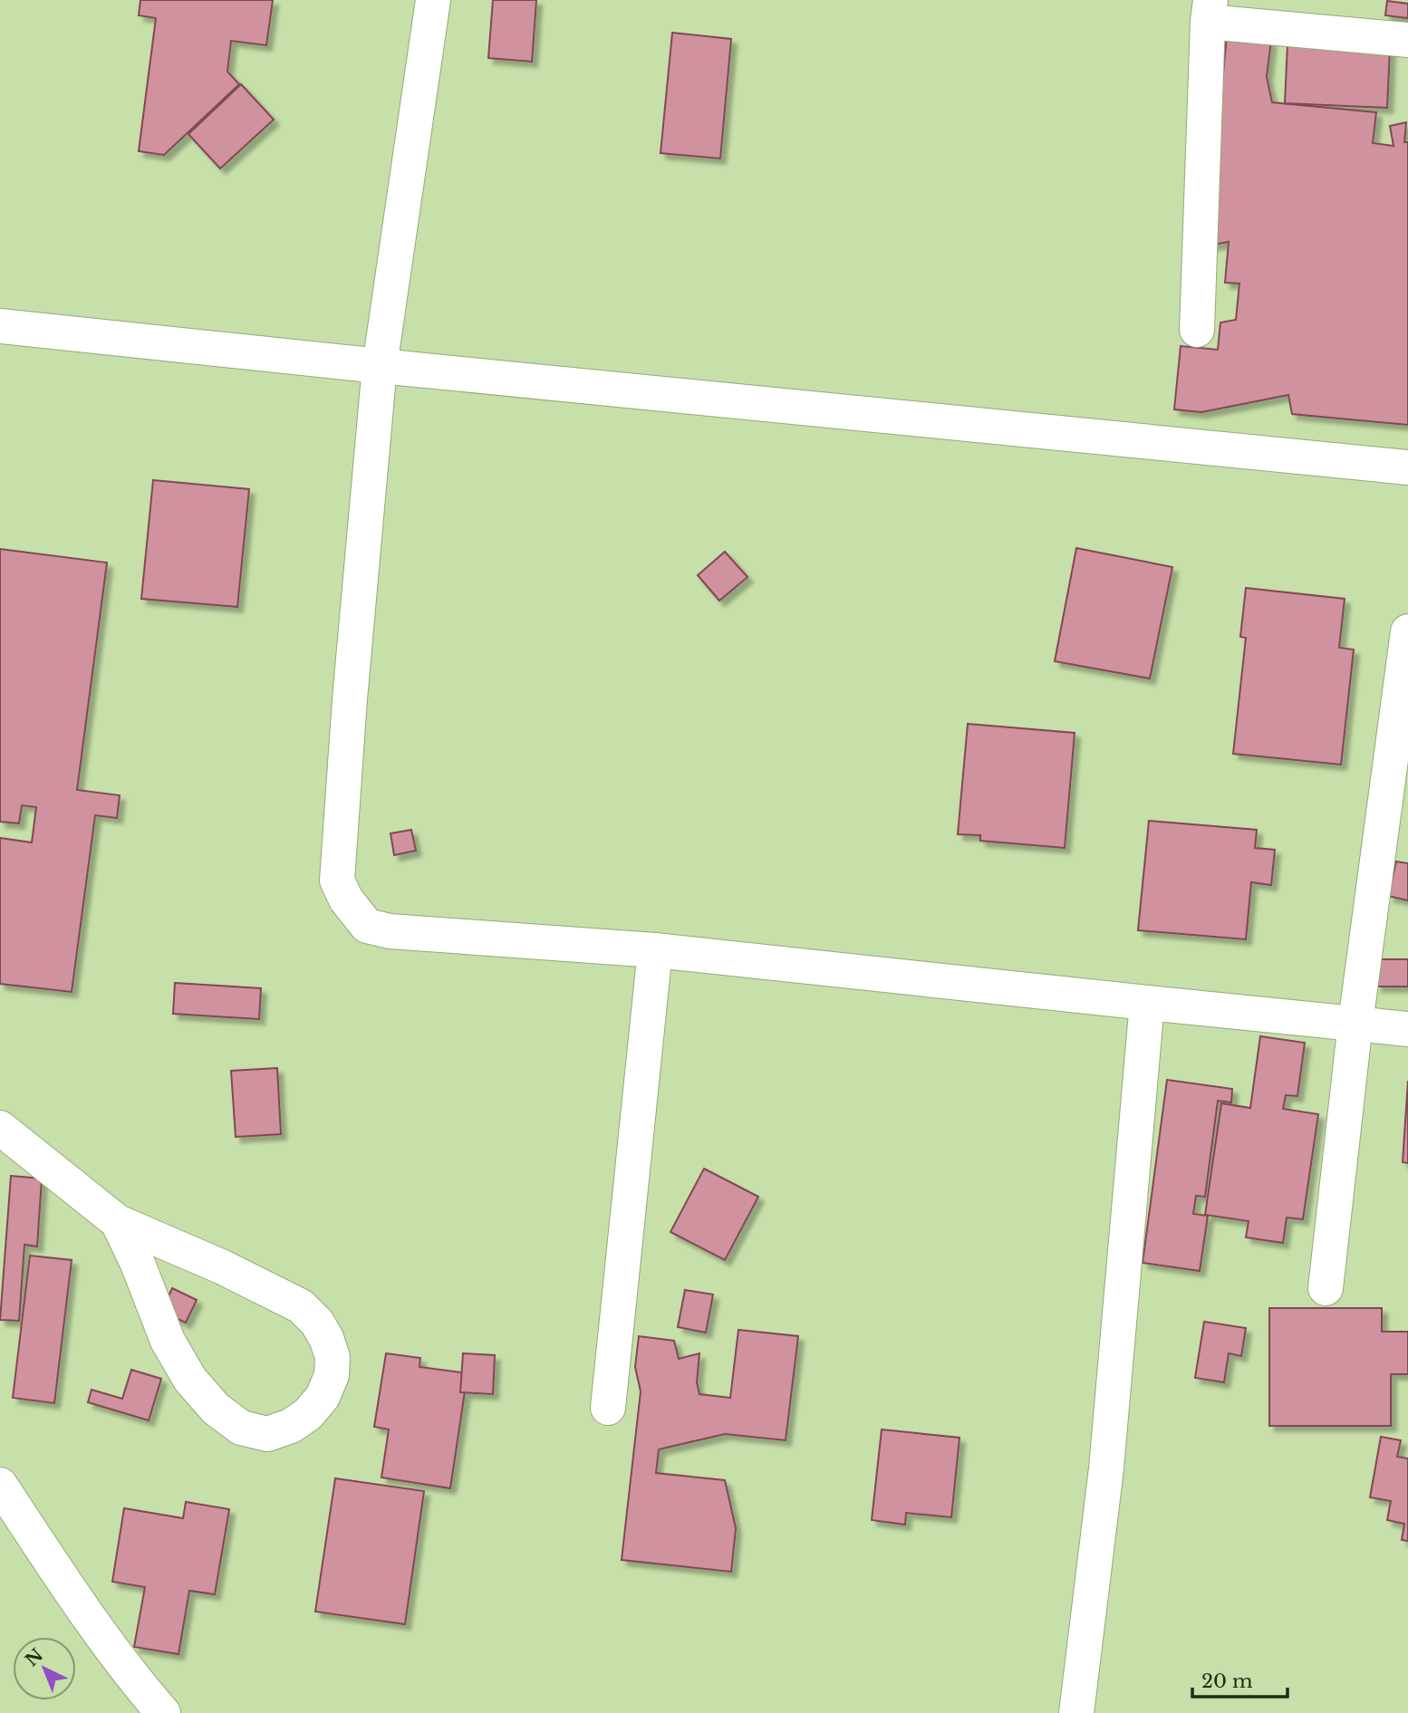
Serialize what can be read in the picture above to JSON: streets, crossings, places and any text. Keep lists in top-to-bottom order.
{
  "scale_bar": "20 m",
  "north": "top left"
}
